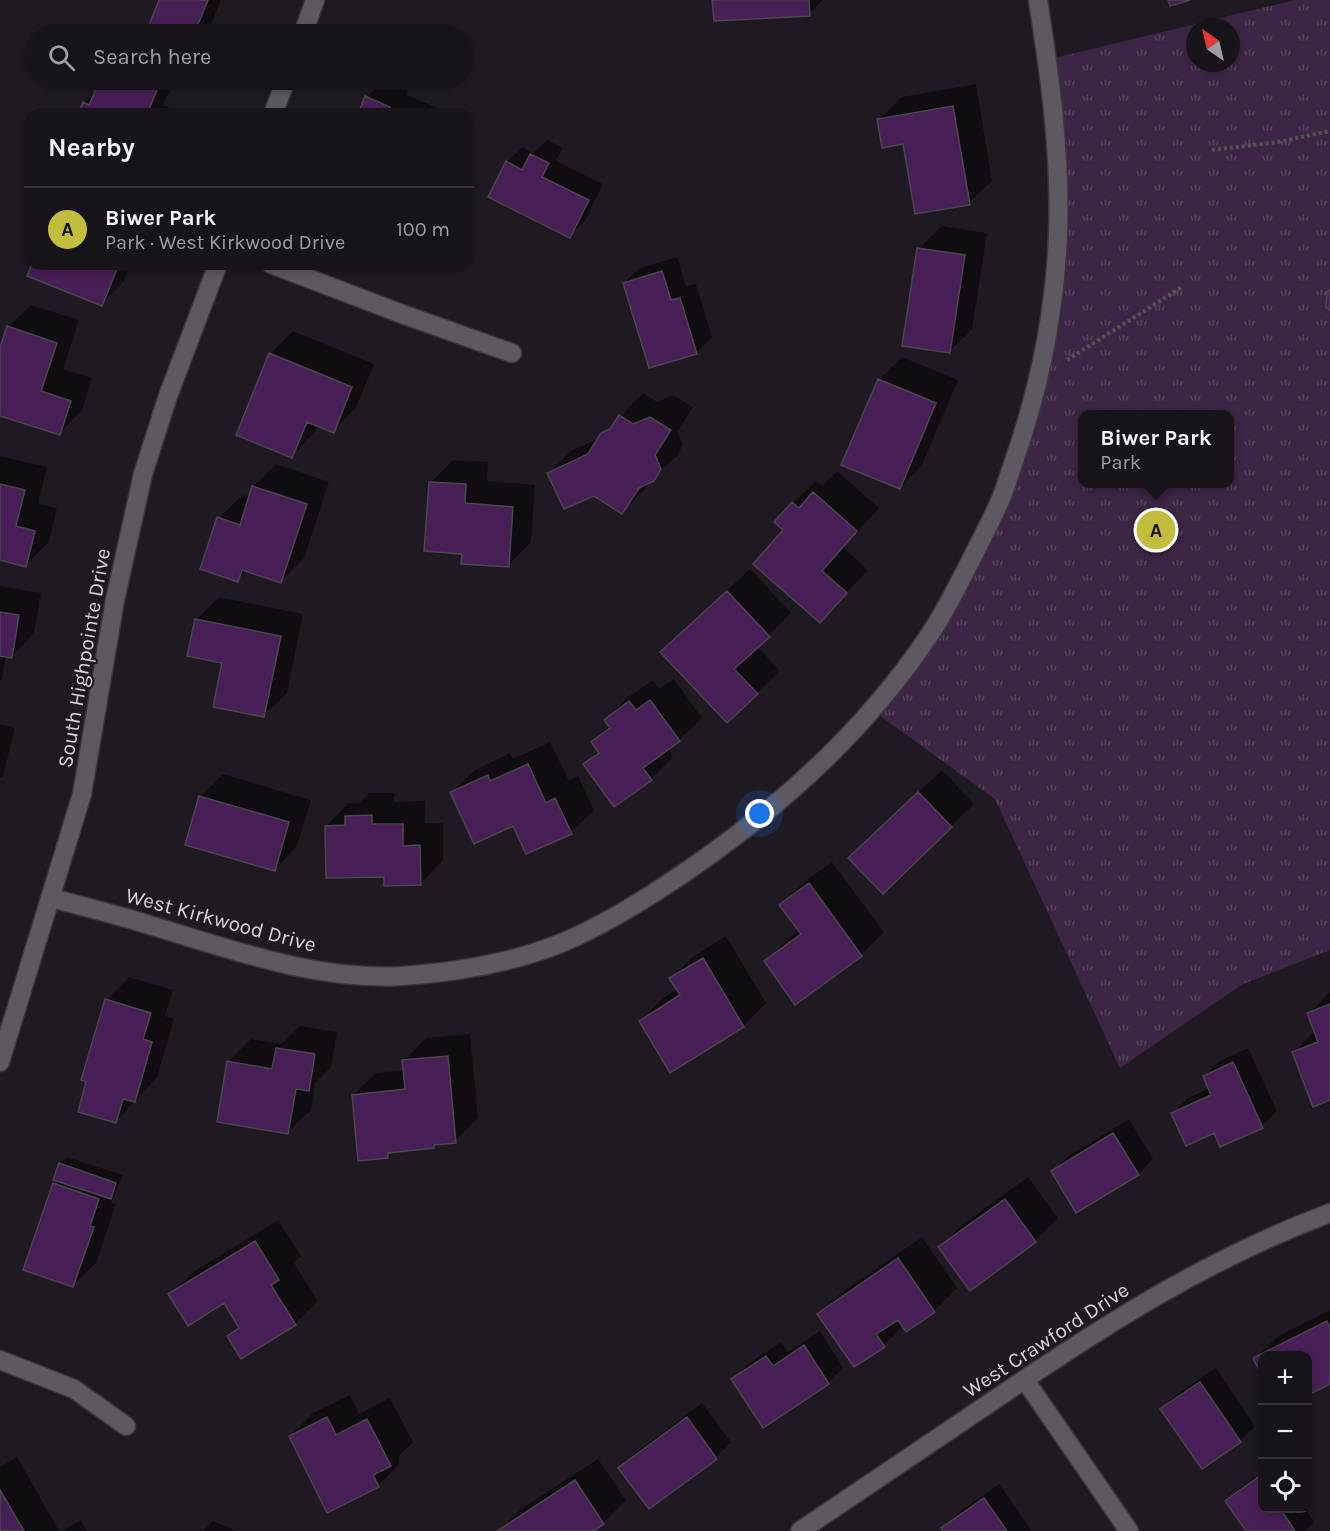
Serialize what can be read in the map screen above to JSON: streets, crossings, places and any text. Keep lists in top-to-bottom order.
{
  "streets": {
    "street": ["South Highpointe Drive", "West Kirkwood Drive", "West Crawford Drive"]
  },
  "crossings": [
    ["South Highpointe Drive", "West Kirkwood Drive"]
  ],
  "north": "top left",
  "page": {
    "search": "Search here",
    "heading": "Nearby",
    "list": [
      {
        "mark": "A",
        "name": "Biwer Park",
        "note": "Park · West Kirkwood Drive",
        "value": "100 m"
      }
    ],
    "popup": ["Biwer Park", "Park"],
    "pins": "A",
    "map_buttons": ["+", "−"]
  }
}
